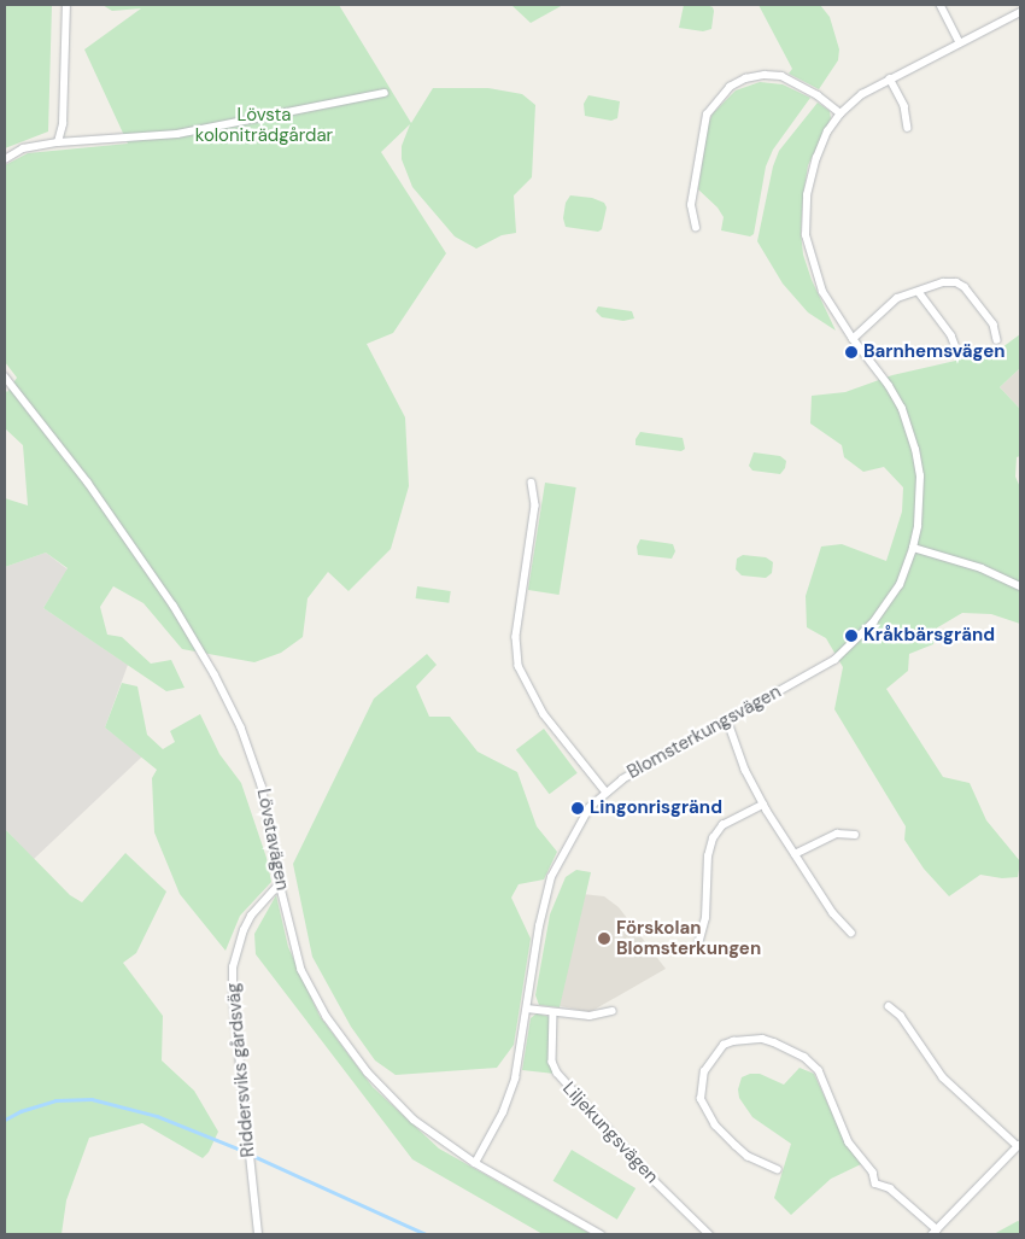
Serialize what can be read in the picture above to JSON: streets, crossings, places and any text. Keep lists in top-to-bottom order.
{
  "streets": {
    "street": [
      "Blomsterkungsvägen",
      "Lövstavägen",
      "Riddersviks gårdsväg",
      "Liljekungsvägen"
    ]
  },
  "crossings": [
    ["Blomsterkungsvägen", "Lövstavägen"],
    ["Lövstavägen", "Riddersviks gårdsväg"]
  ],
  "parks": ["Lövsta koloniträdgårdar"],
  "places": [
    "Barnhemsvägen",
    "Kråkbärsgränd",
    "Lingonrisgränd",
    "Förskolan Blomsterkungen"
  ]
}
